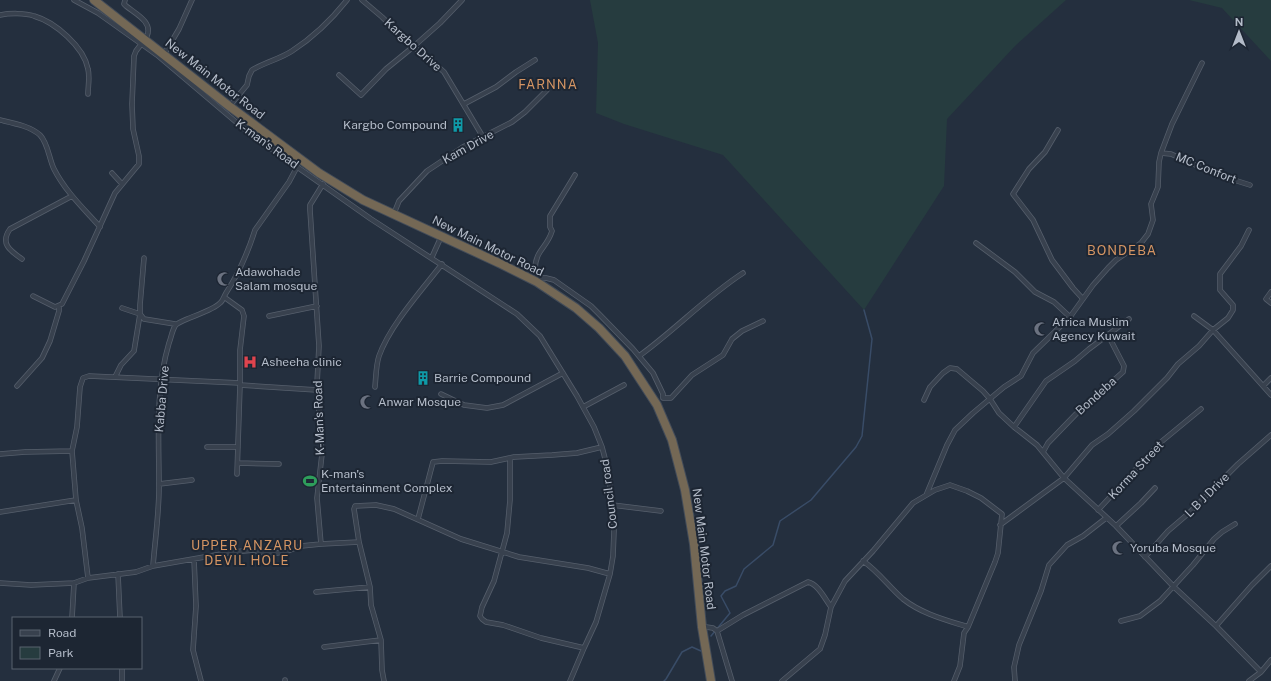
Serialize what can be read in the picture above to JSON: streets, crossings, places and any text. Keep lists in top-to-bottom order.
{
  "streets": {
    "highway": ["New Main Motor Road"],
    "street": [
      "Kargbo Drive",
      "K-man's Road",
      "Kam Drive",
      "MC Confort",
      "Bondeba",
      "Kabba Drive",
      "K-Man's Road",
      "Korma Street",
      "Council road",
      "L B J Drive"
    ]
  },
  "crossings": [
    ["Kargbo Drive", "Kam Drive"],
    ["New Main Motor Road", "K-man's Road"],
    ["New Main Motor Road", "Kam Drive"],
    ["K-man's Road", "K-Man's Road"],
    ["K-man's Road", "Council road"]
  ],
  "districts": ["FARNNA", "BONDEBA", "UPPER ANZARU DEVIL HOLE"],
  "places": {
    "building": ["Kargbo Compound", "Barrie Compound"],
    "mosque": [
      "Adawohade Salam mosque",
      "Africa Muslim Agency Kuwait",
      "Anwar Mosque",
      "Yoruba Mosque"
    ],
    "hospital": ["Asheeha clinic"],
    "sports": ["K-man's Entertainment Complex"]
  },
  "legend": ["Road", "Park"],
  "north": "top"
}
